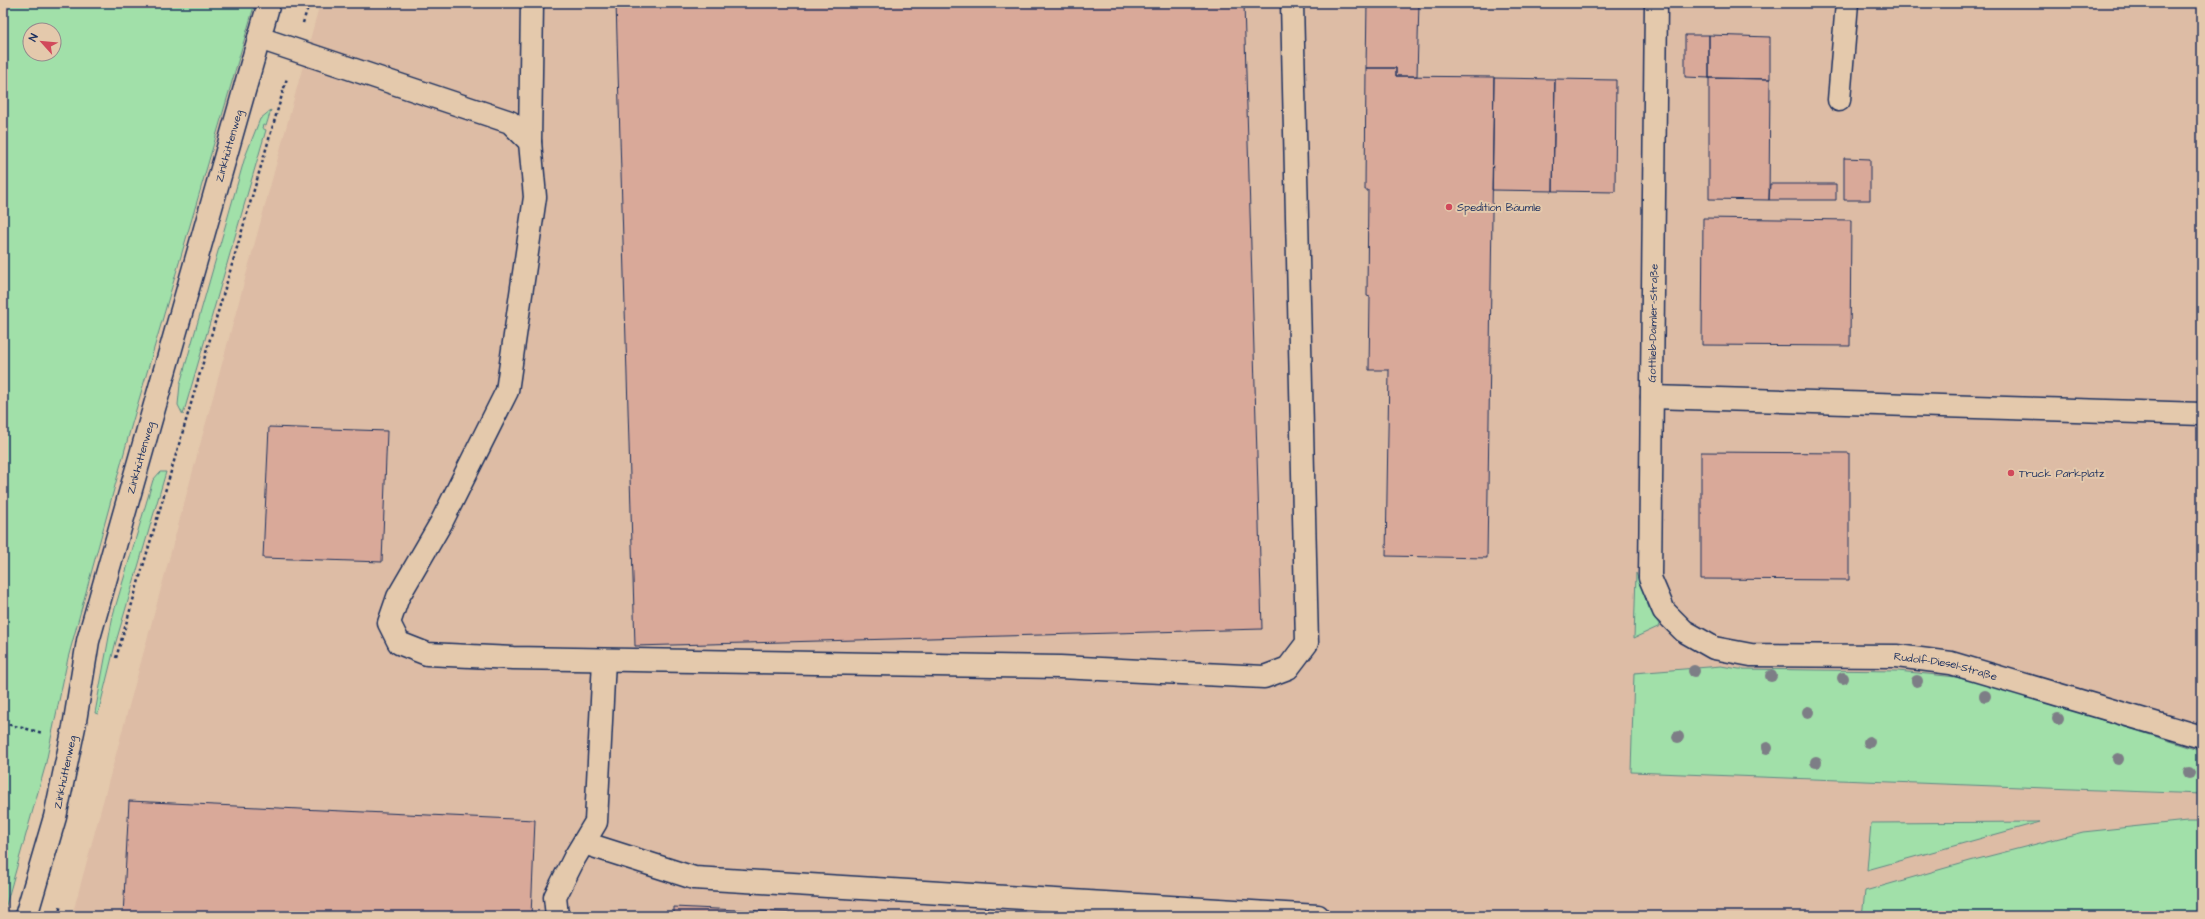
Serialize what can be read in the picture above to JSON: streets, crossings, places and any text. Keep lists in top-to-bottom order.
{
  "streets": {
    "street": ["Zinkhüttenweg", "Gottlieb-Daimler-Straße", "Rudolf-Diesel-Straße"]
  },
  "crossings": [
    ["Gottlieb-Daimler-Straße", "Rudolf-Diesel-Straße"]
  ],
  "places": ["Spedition Bäumle", "Truck Parkplatz"],
  "north": "top left"
}
